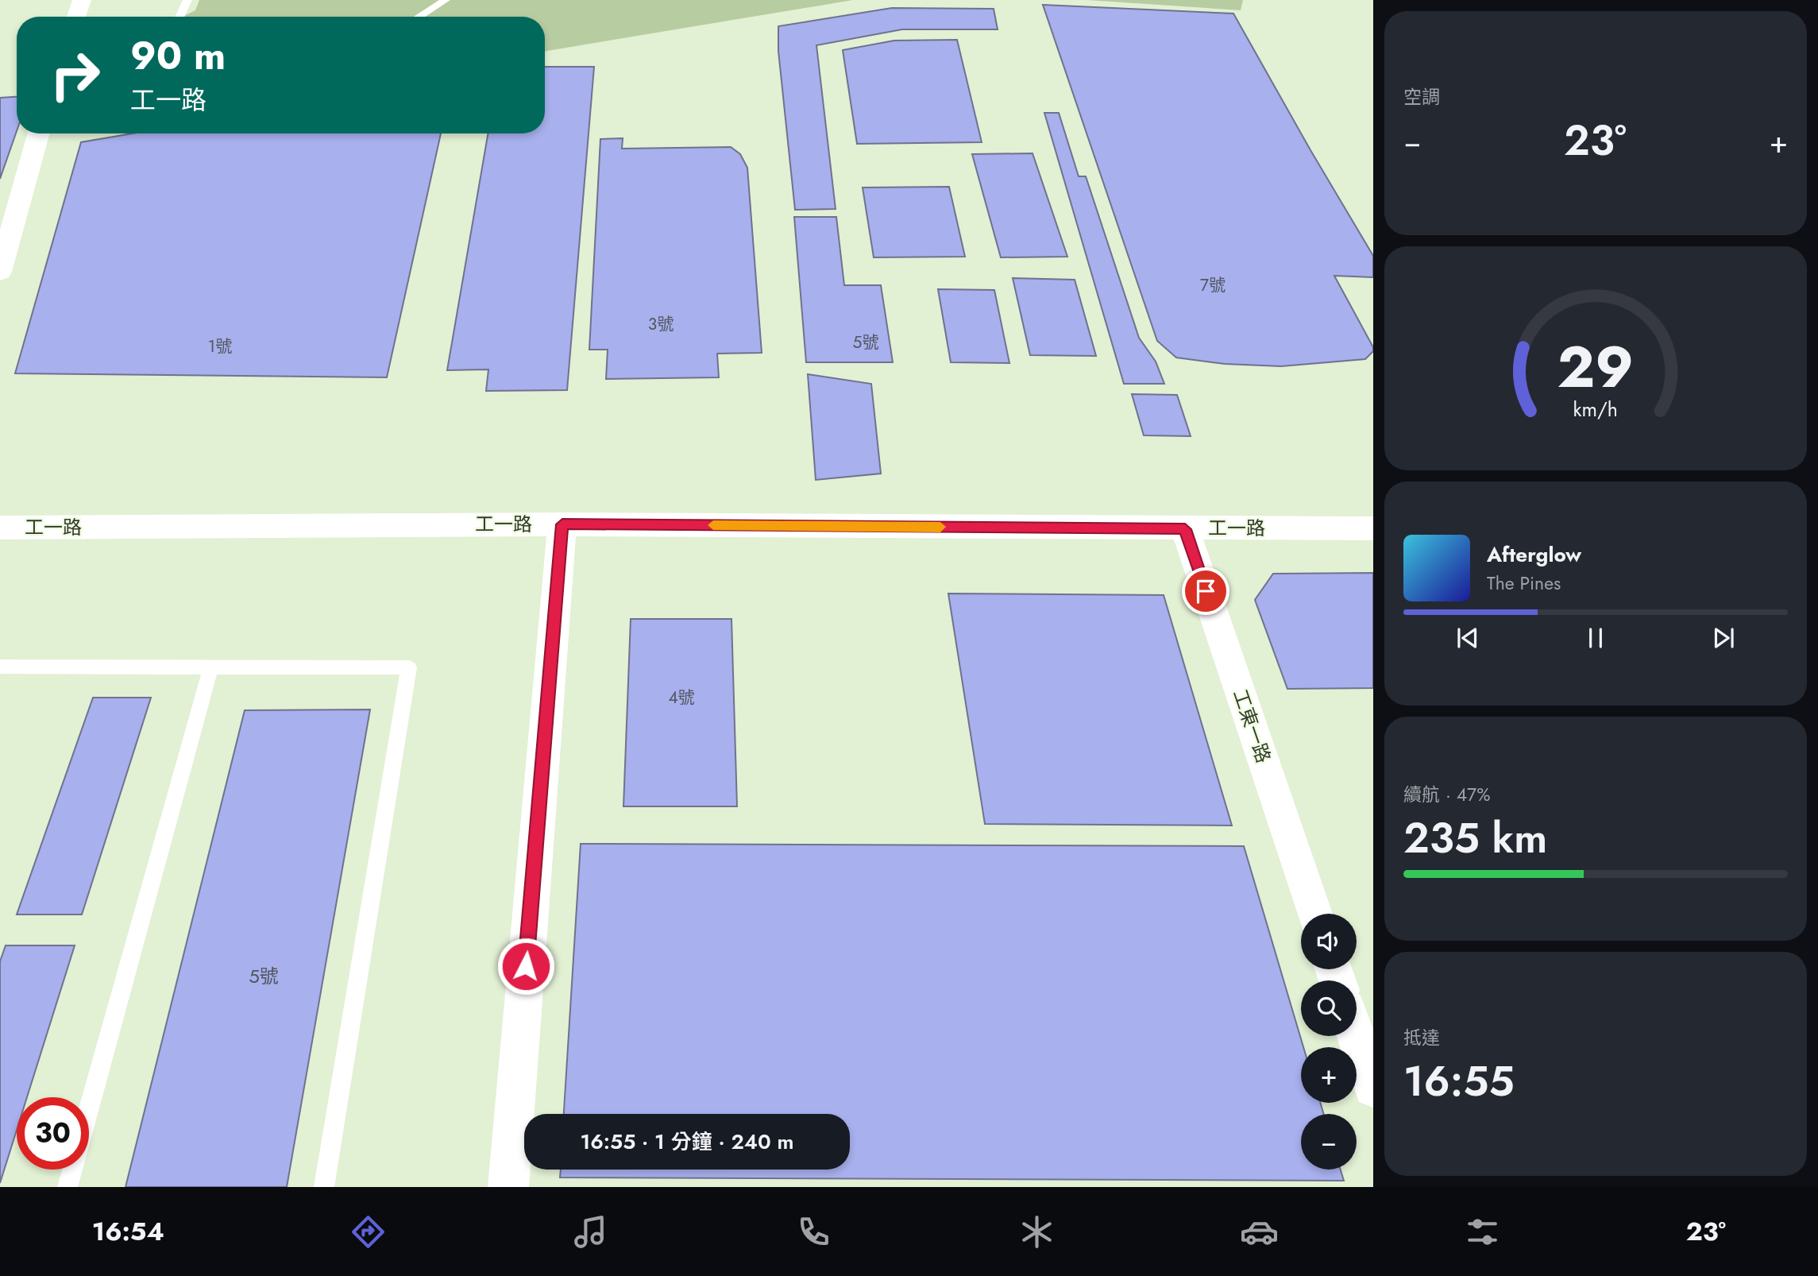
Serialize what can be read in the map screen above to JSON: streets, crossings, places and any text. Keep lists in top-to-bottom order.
{
  "streets": {
    "street": ["工一路", "工東一路"]
  },
  "crossings": [
    ["工一路", "工東一路"]
  ],
  "house_numbers": [
    "7號",
    "3號",
    "5號",
    "1號",
    "4號",
    "5號"
  ],
  "page": {
    "tile": [
      "空調",
      ["續航 · 47%", "235 km"],
      ["抵達", "16:55"]
    ],
    "turn": ["90 m", "工一路"],
    "heat": ["−", "23°", "+"],
    "song": ["Afterglow", "The Pines"],
    "map_buttons": ["+", "−"],
    "limit": "30",
    "trip": "16:55 · 1 分鐘 · 240 m",
    "tabs": ["16:54", "23°"],
    "gauge": ["29", "km/h"]
  }
}
